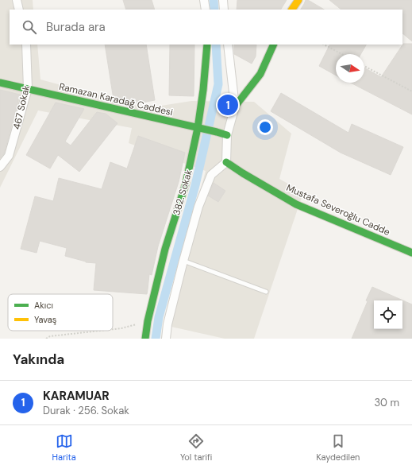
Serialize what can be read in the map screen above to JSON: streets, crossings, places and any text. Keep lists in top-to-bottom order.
{
  "streets": {
    "street": [
      "Ramazan Karadağ Caddesi",
      "467 Sokak",
      "382. Sokak",
      "Mustafa Severoğlu Cadde"
    ]
  },
  "crossings": [
    ["Ramazan Karadağ Caddesi", "467 Sokak"],
    ["Ramazan Karadağ Caddesi", "382. Sokak"]
  ],
  "legend": ["Akıcı", "Yavaş"],
  "north": "right",
  "page": {
    "search": "Burada ara",
    "pins": "1",
    "heading": "Yakında",
    "list": [
      {
        "mark": "1",
        "name": "KARAMUAR",
        "note": "Durak · 256. Sokak",
        "value": "30 m"
      }
    ],
    "nav": ["Harita", "Yol tarifi", "Kaydedilen"]
  }
}
